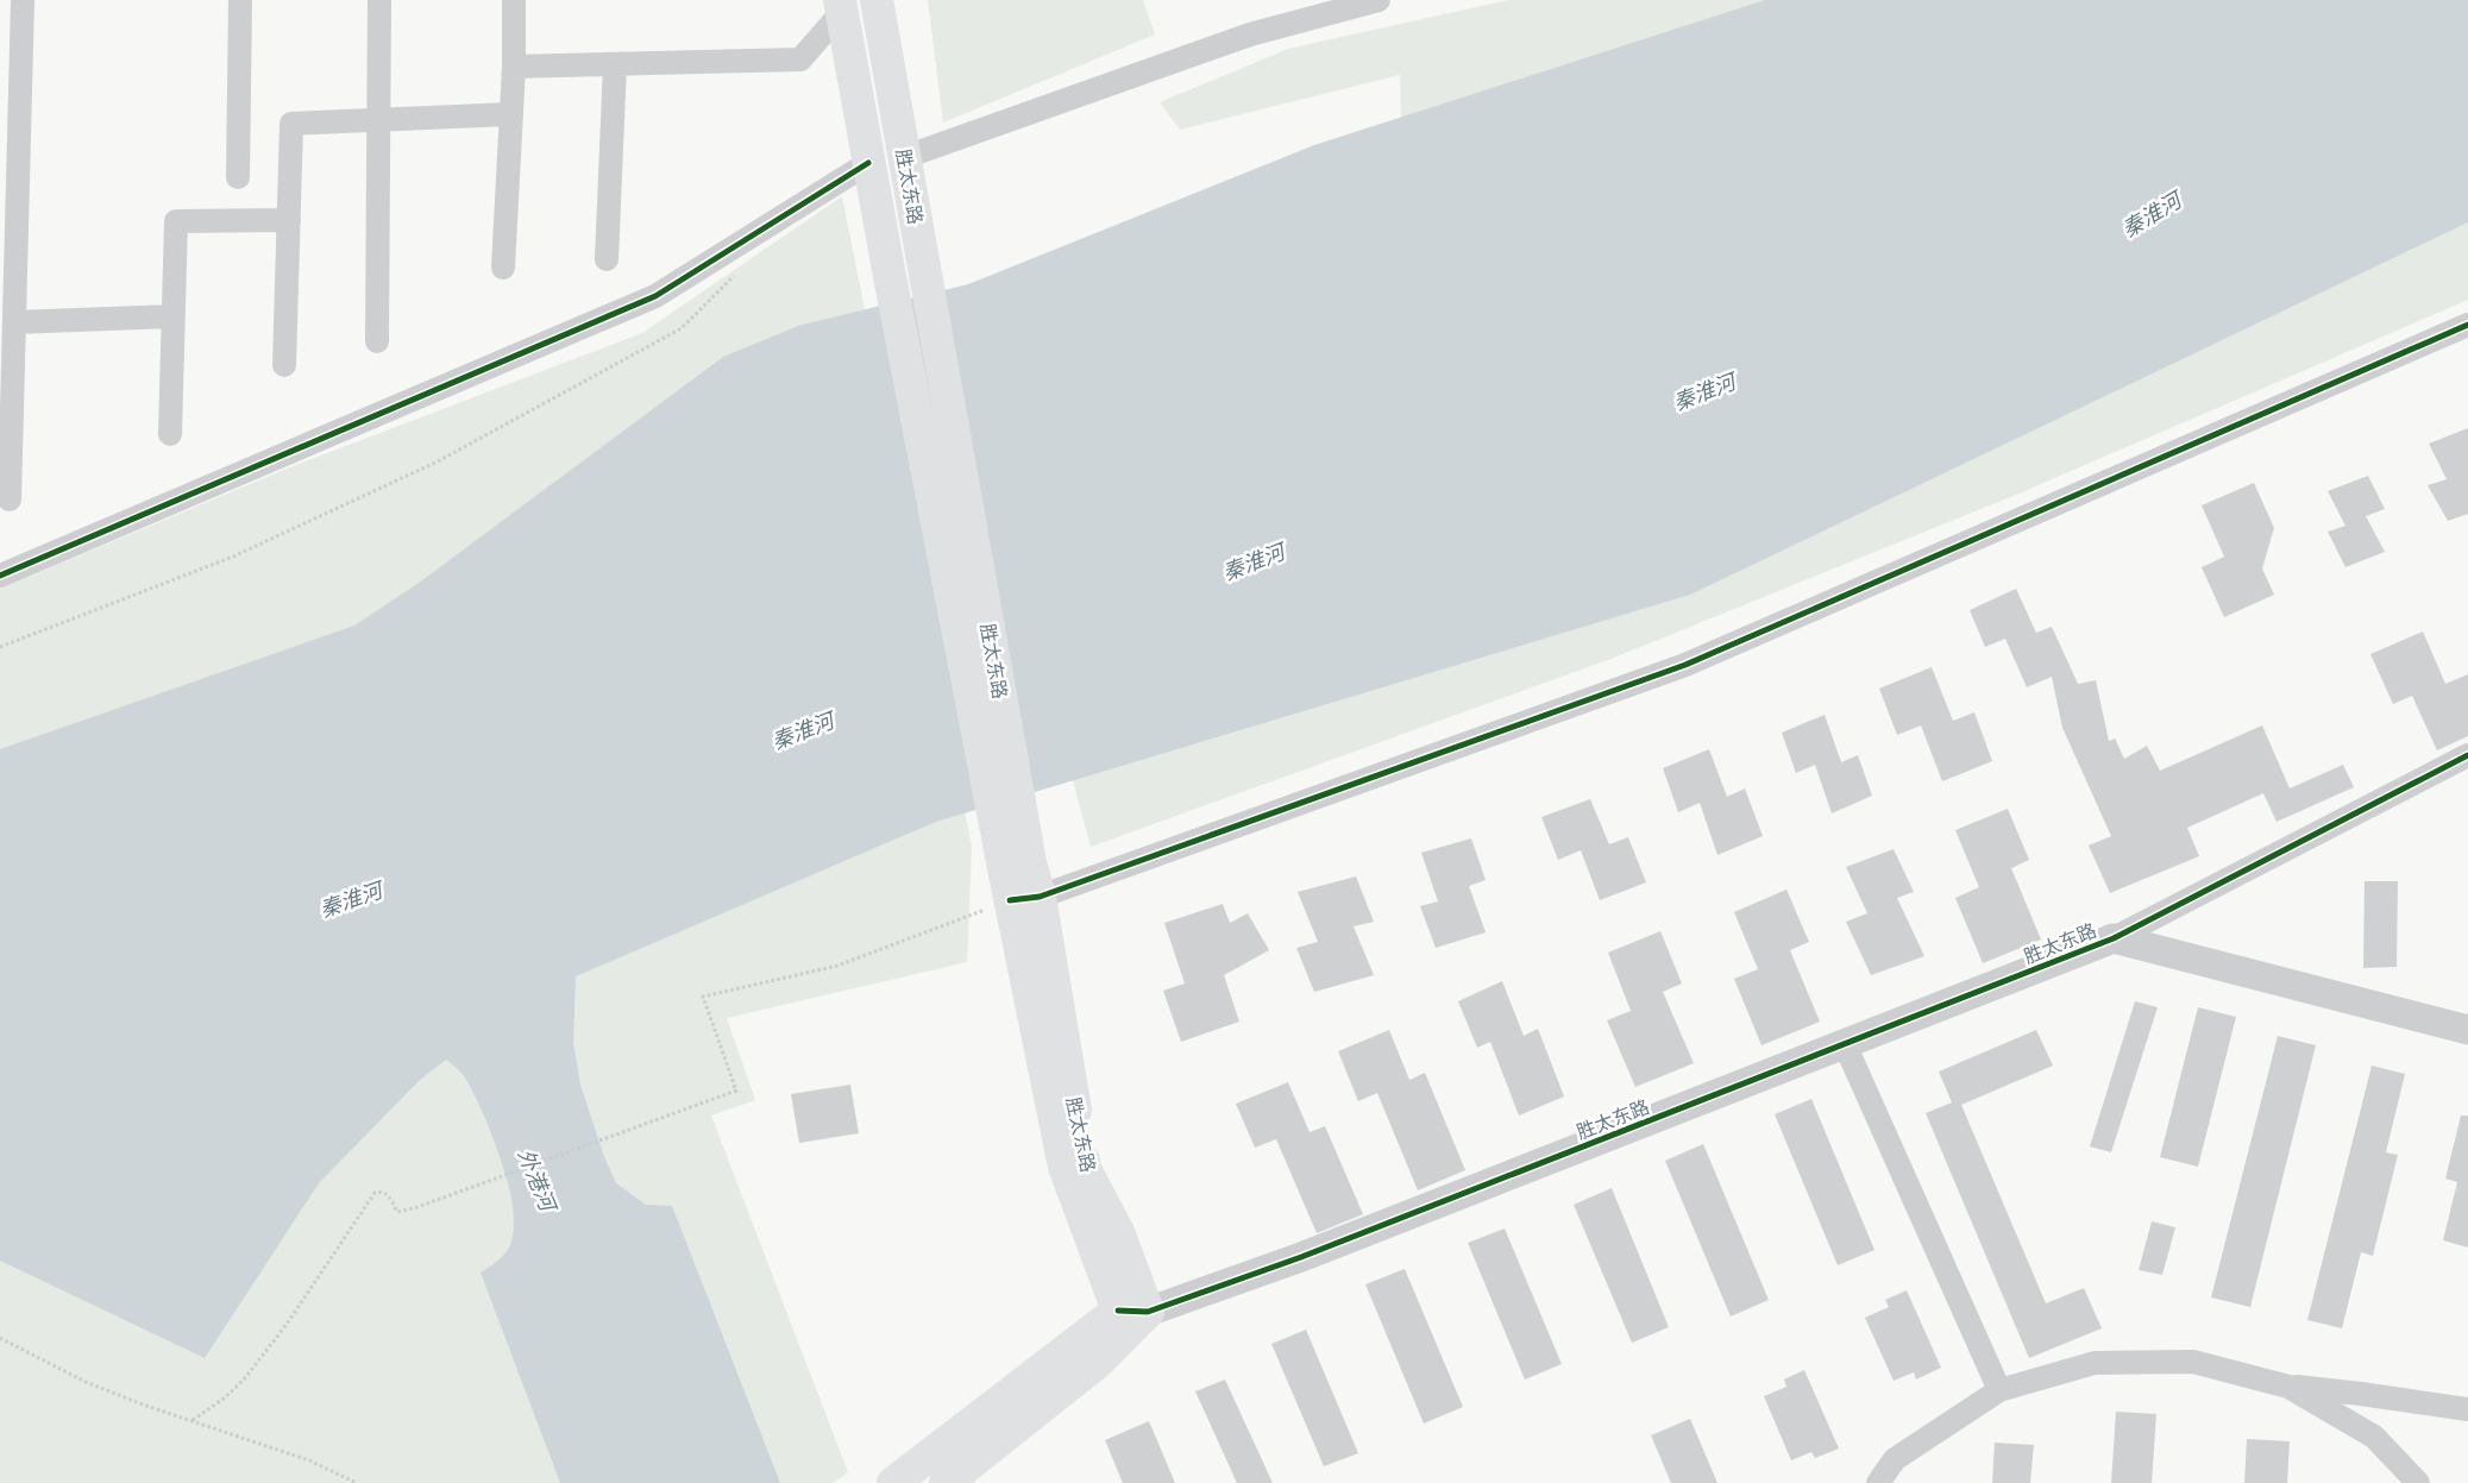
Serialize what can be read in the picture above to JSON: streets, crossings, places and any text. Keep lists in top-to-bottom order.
{
  "streets": {
    "main road": ["胜太东路"]
  },
  "water": ["秦淮河", "外港河"]
}
